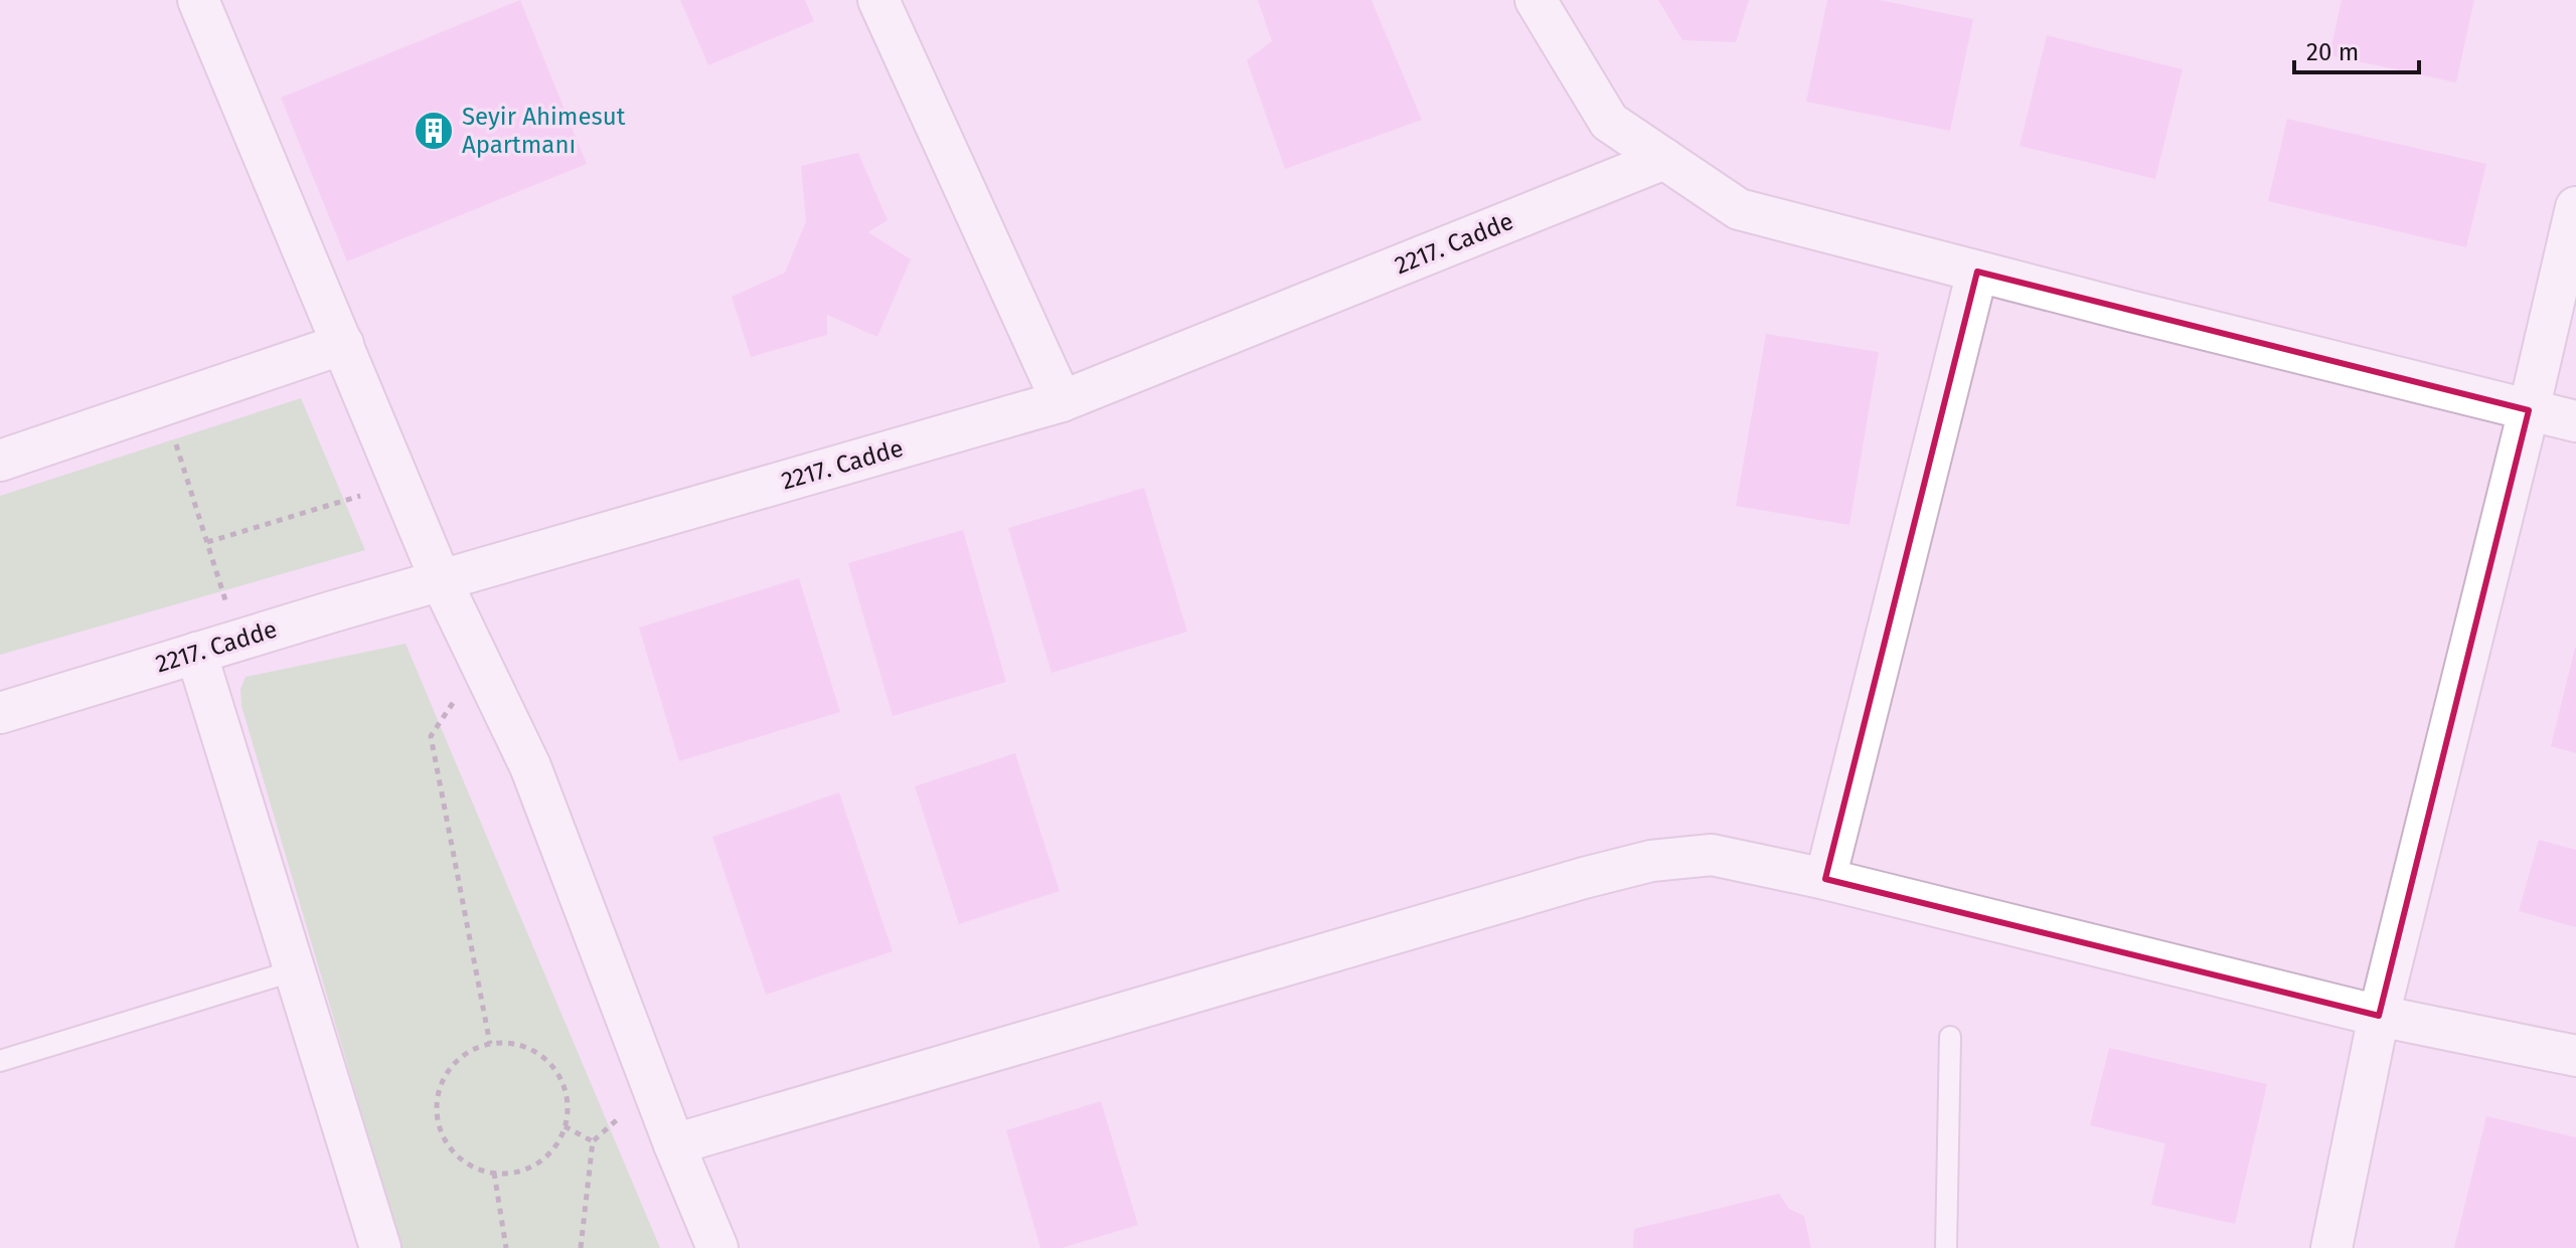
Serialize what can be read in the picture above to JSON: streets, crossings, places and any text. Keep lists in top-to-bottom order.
{
  "streets": {
    "street": ["2217. Cadde"]
  },
  "places": {
    "building": ["Seyir Ahimesut Apartmanı"]
  },
  "scale_bar": "20 m"
}
